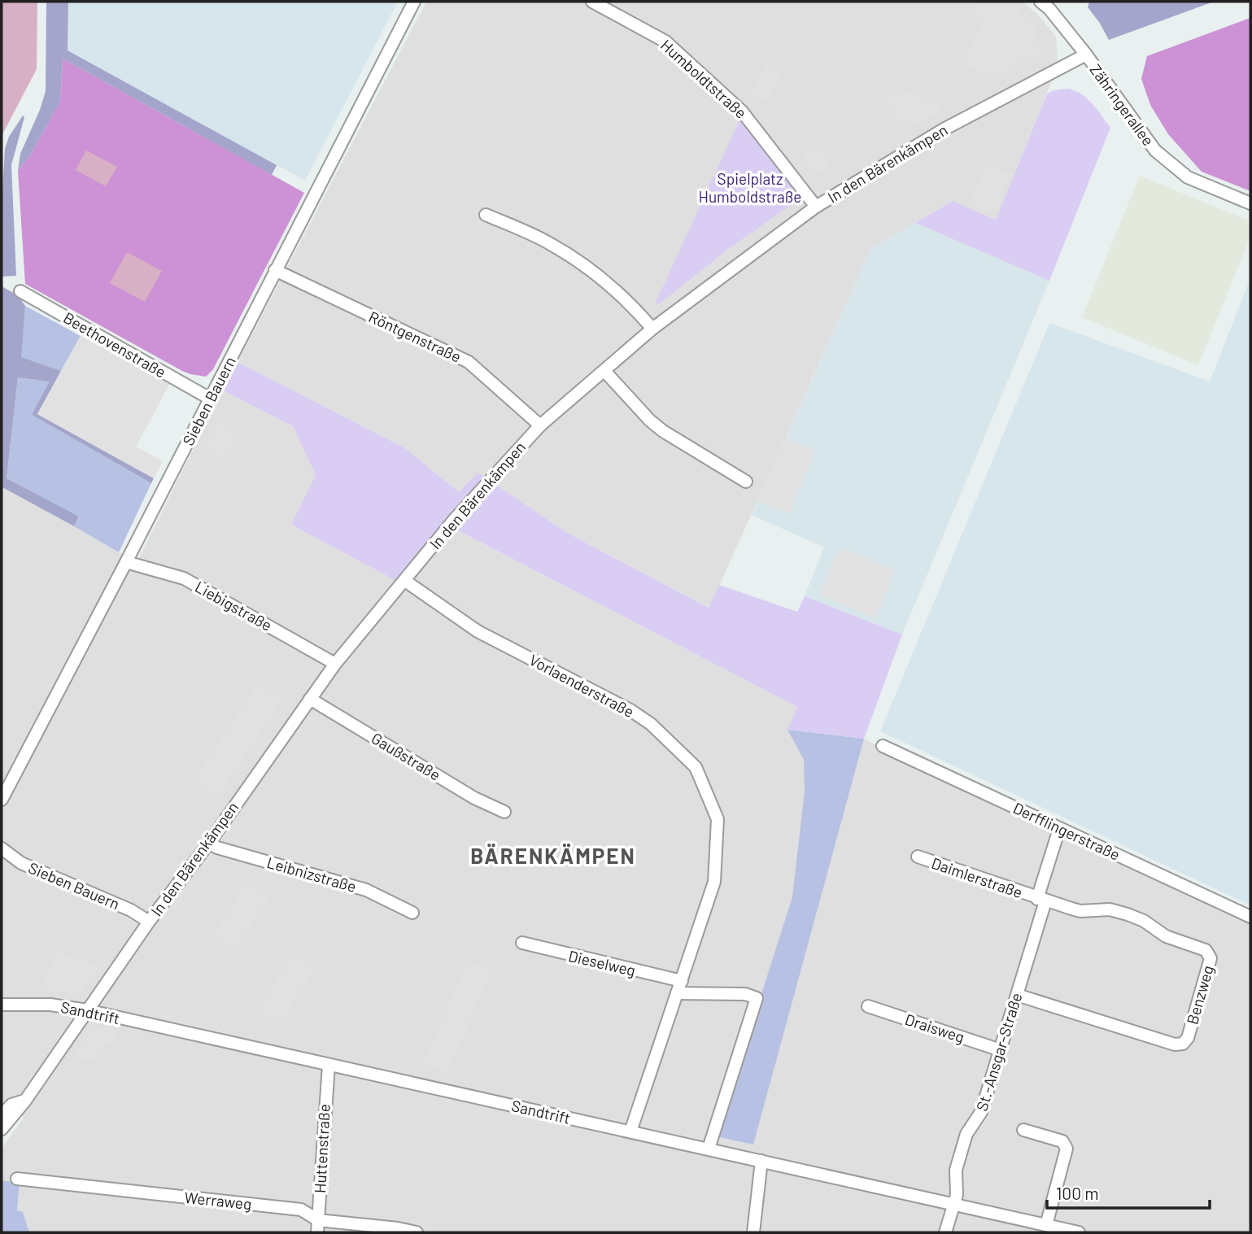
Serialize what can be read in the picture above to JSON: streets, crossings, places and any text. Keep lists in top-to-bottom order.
{
  "streets": {
    "street": [
      "Humboldtstraße",
      "Zähringerallee",
      "In den Bärenkämpen",
      "Röntgenstraße",
      "Beethovenstraße",
      "Sieben Bauern",
      "Liebigstraße",
      "Vorlaenderstraße",
      "Gaußstraße",
      "Derfflingerstraße",
      "Leibnizstraße",
      "Daimlerstraße",
      "Dieselweg",
      "Benzweg",
      "Sandtrift",
      "Draisweg",
      "St.-Ansgar-Straße",
      "Huttenstraße",
      "Werraweg"
    ]
  },
  "crossings": [
    ["Humboldtstraße", "In den Bärenkämpen"],
    ["Zähringerallee", "In den Bärenkämpen"],
    ["In den Bärenkämpen", "Röntgenstraße"],
    ["In den Bärenkämpen", "Sieben Bauern"],
    ["In den Bärenkämpen", "Liebigstraße"],
    ["In den Bärenkämpen", "Vorlaenderstraße"],
    ["In den Bärenkämpen", "Gaußstraße"],
    ["In den Bärenkämpen", "Leibnizstraße"],
    ["In den Bärenkämpen", "Sandtrift"],
    ["Röntgenstraße", "Sieben Bauern"],
    ["Beethovenstraße", "Sieben Bauern"],
    ["Sieben Bauern", "Liebigstraße"],
    ["Vorlaenderstraße", "Dieselweg"],
    ["Vorlaenderstraße", "Sandtrift"],
    ["Derfflingerstraße", "St.-Ansgar-Straße"],
    ["Daimlerstraße", "Benzweg"],
    ["Daimlerstraße", "St.-Ansgar-Straße"],
    ["Benzweg", "St.-Ansgar-Straße"],
    ["Sandtrift", "St.-Ansgar-Straße"],
    ["Sandtrift", "Huttenstraße"],
    ["Draisweg", "St.-Ansgar-Straße"],
    ["Huttenstraße", "Werraweg"]
  ],
  "districts": ["BÄRENKÄMPEN"],
  "parks": ["Spielplatz Humboldstraße"],
  "scale_bar": "100 m"
}
